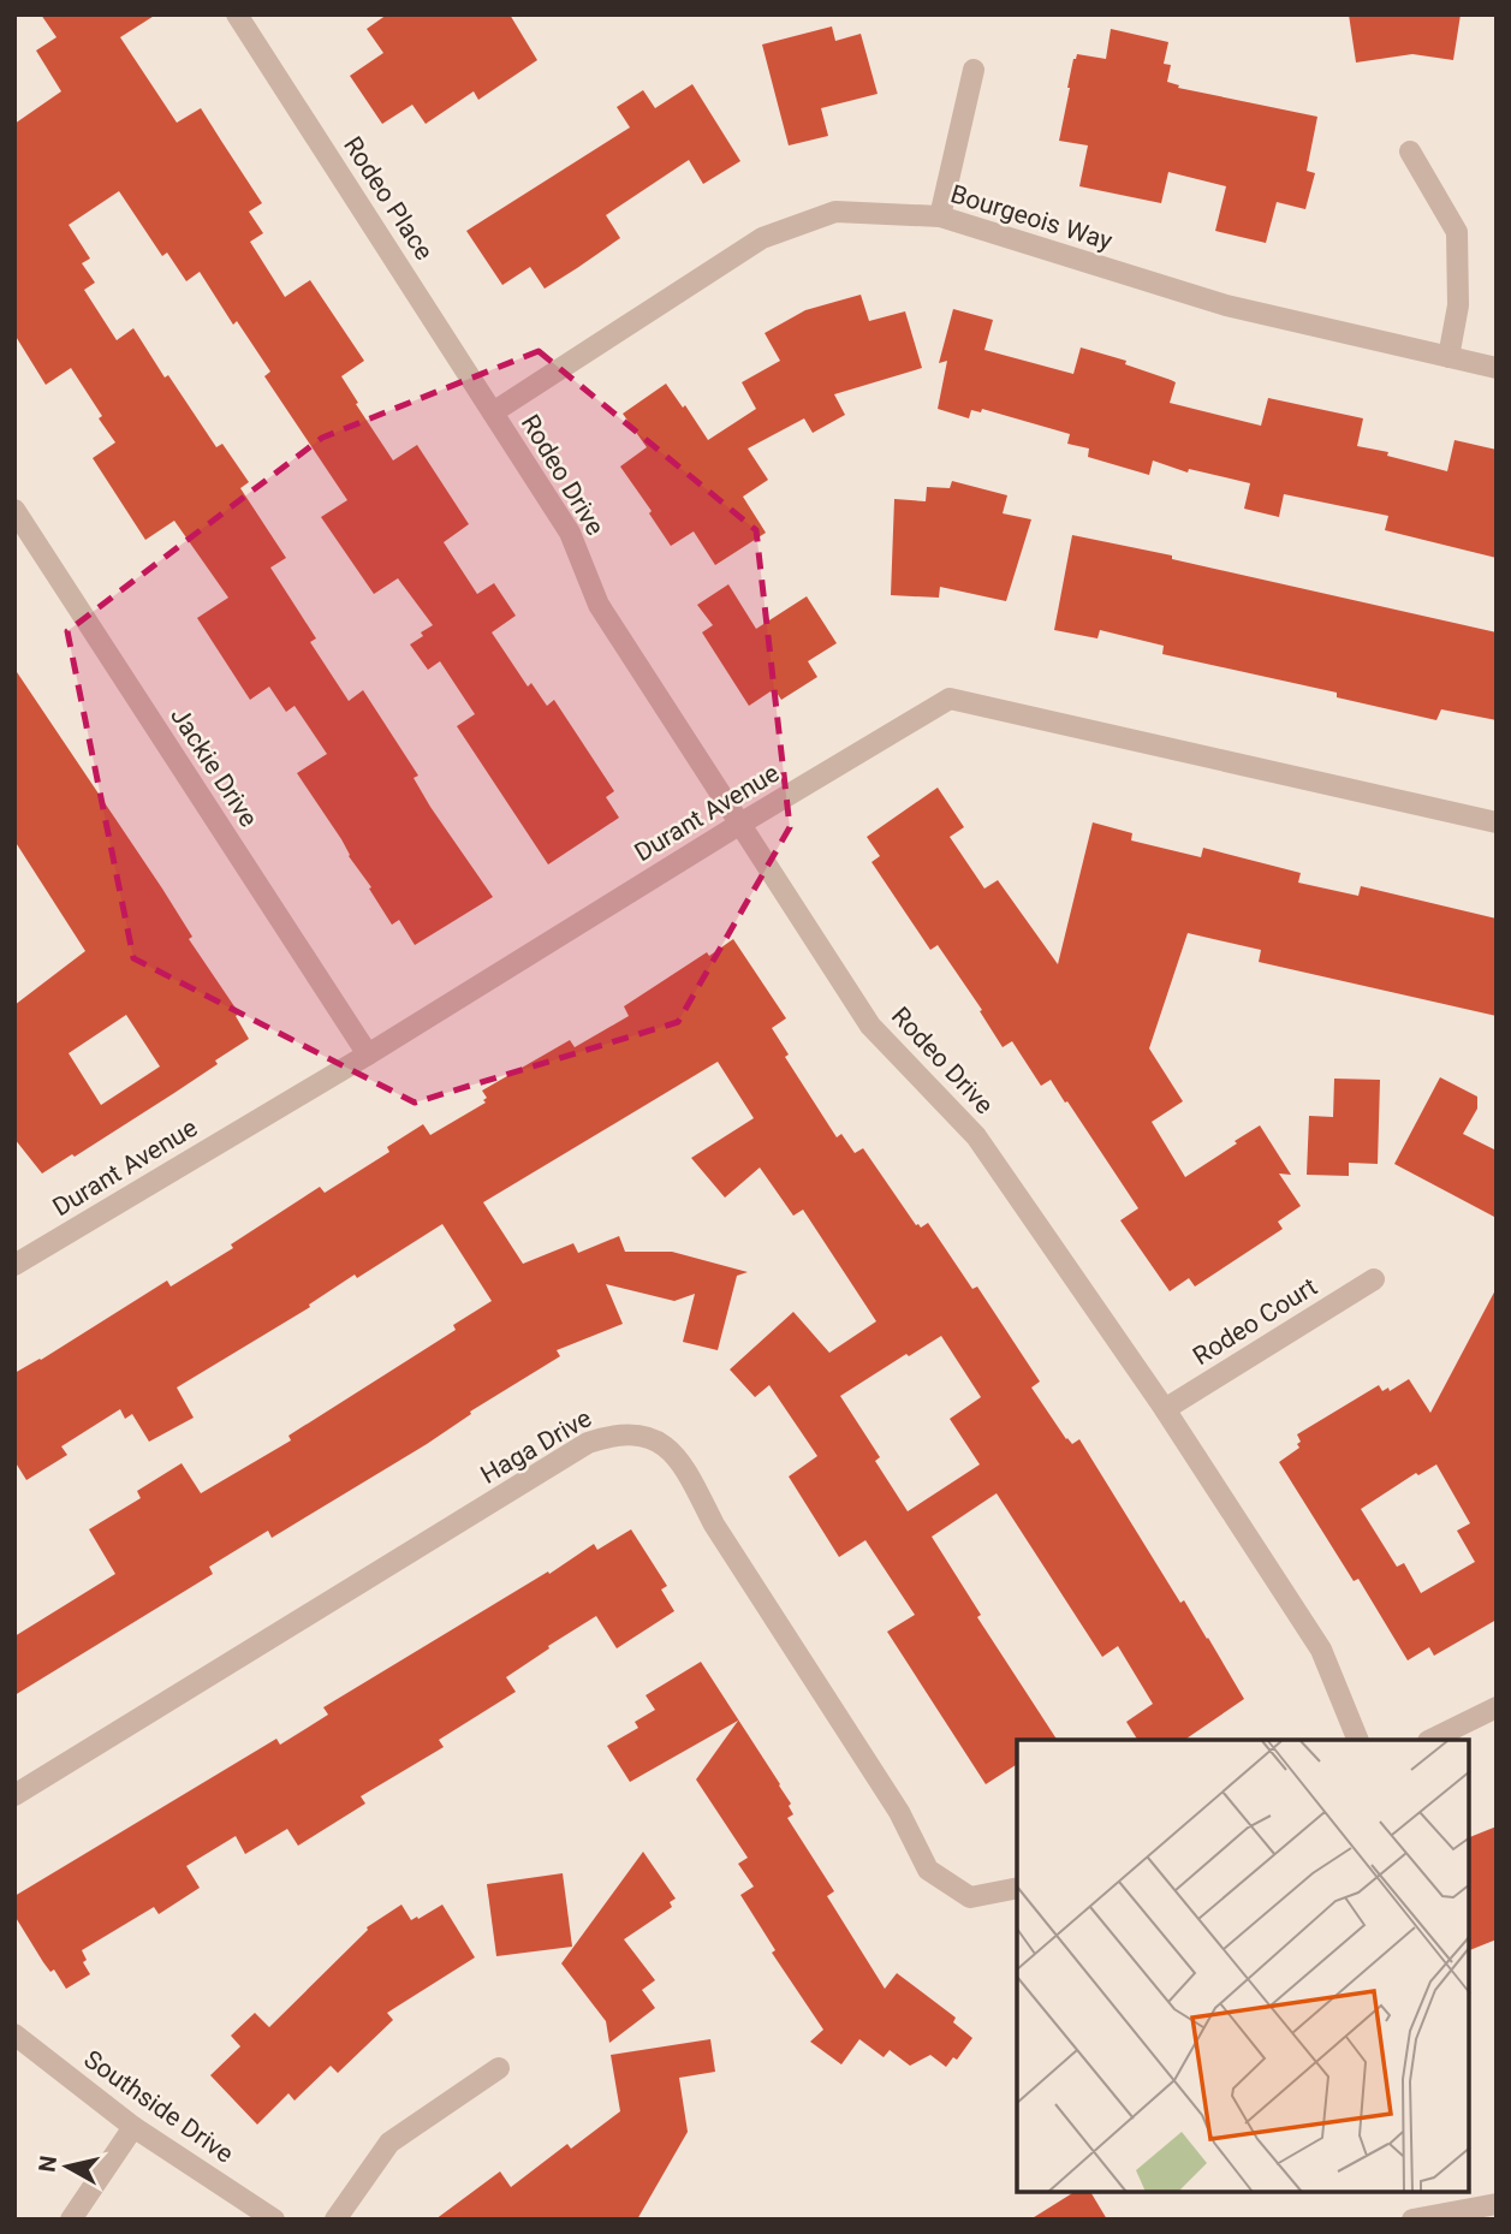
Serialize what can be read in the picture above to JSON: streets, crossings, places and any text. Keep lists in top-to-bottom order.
{
  "streets": {
    "street": [
      "Rodeo Place",
      "Bourgeois Way",
      "Rodeo Drive",
      "Jackie Drive",
      "Durant Avenue",
      "Rodeo Court",
      "Haga Drive",
      "Southside Drive"
    ]
  },
  "crossings": [
    ["Rodeo Place", "Bourgeois Way"],
    ["Rodeo Place", "Rodeo Drive"],
    ["Bourgeois Way", "Rodeo Drive"],
    ["Rodeo Drive", "Durant Avenue"],
    ["Rodeo Drive", "Rodeo Court"],
    ["Jackie Drive", "Durant Avenue"]
  ],
  "north": "left"
}
